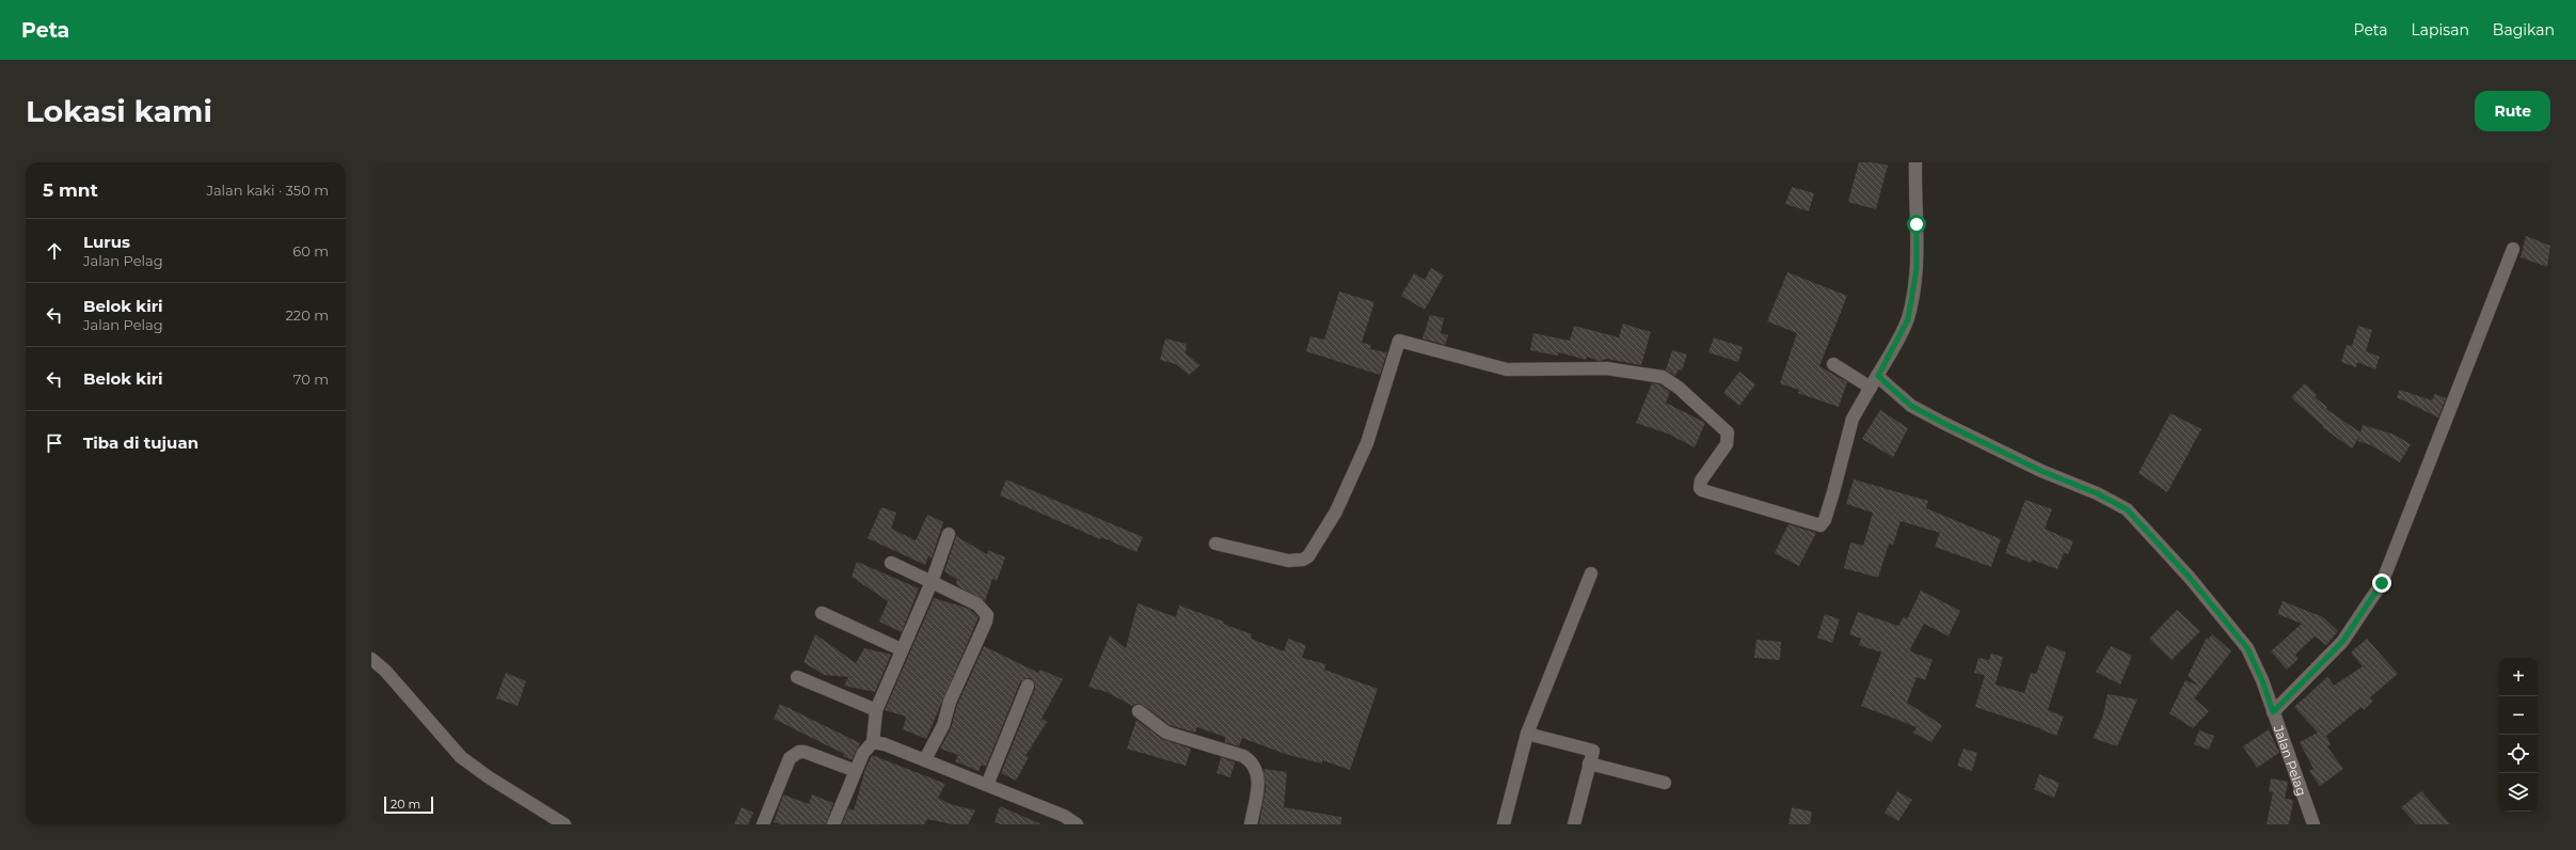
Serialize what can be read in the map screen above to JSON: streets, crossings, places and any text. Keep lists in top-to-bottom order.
{
  "streets": {
    "street": ["Jalan Pelag"]
  },
  "scale_bar": "20 m",
  "page": {
    "header": "Peta",
    "nav": ["Peta", "Lapisan", "Bagikan"],
    "buttons": "Rute",
    "title": "Lokasi kami",
    "heading": ["5 mnt", "Jalan kaki · 350 m"],
    "list": [
      ["Lurus", "Jalan Pelag", "60 m"],
      ["Belok kiri", "Jalan Pelag", "220 m"],
      ["Belok kiri", "70 m"],
      "Tiba di tujuan"
    ],
    "map_buttons": ["+", "−"],
    "scale": "20 m"
  }
}
